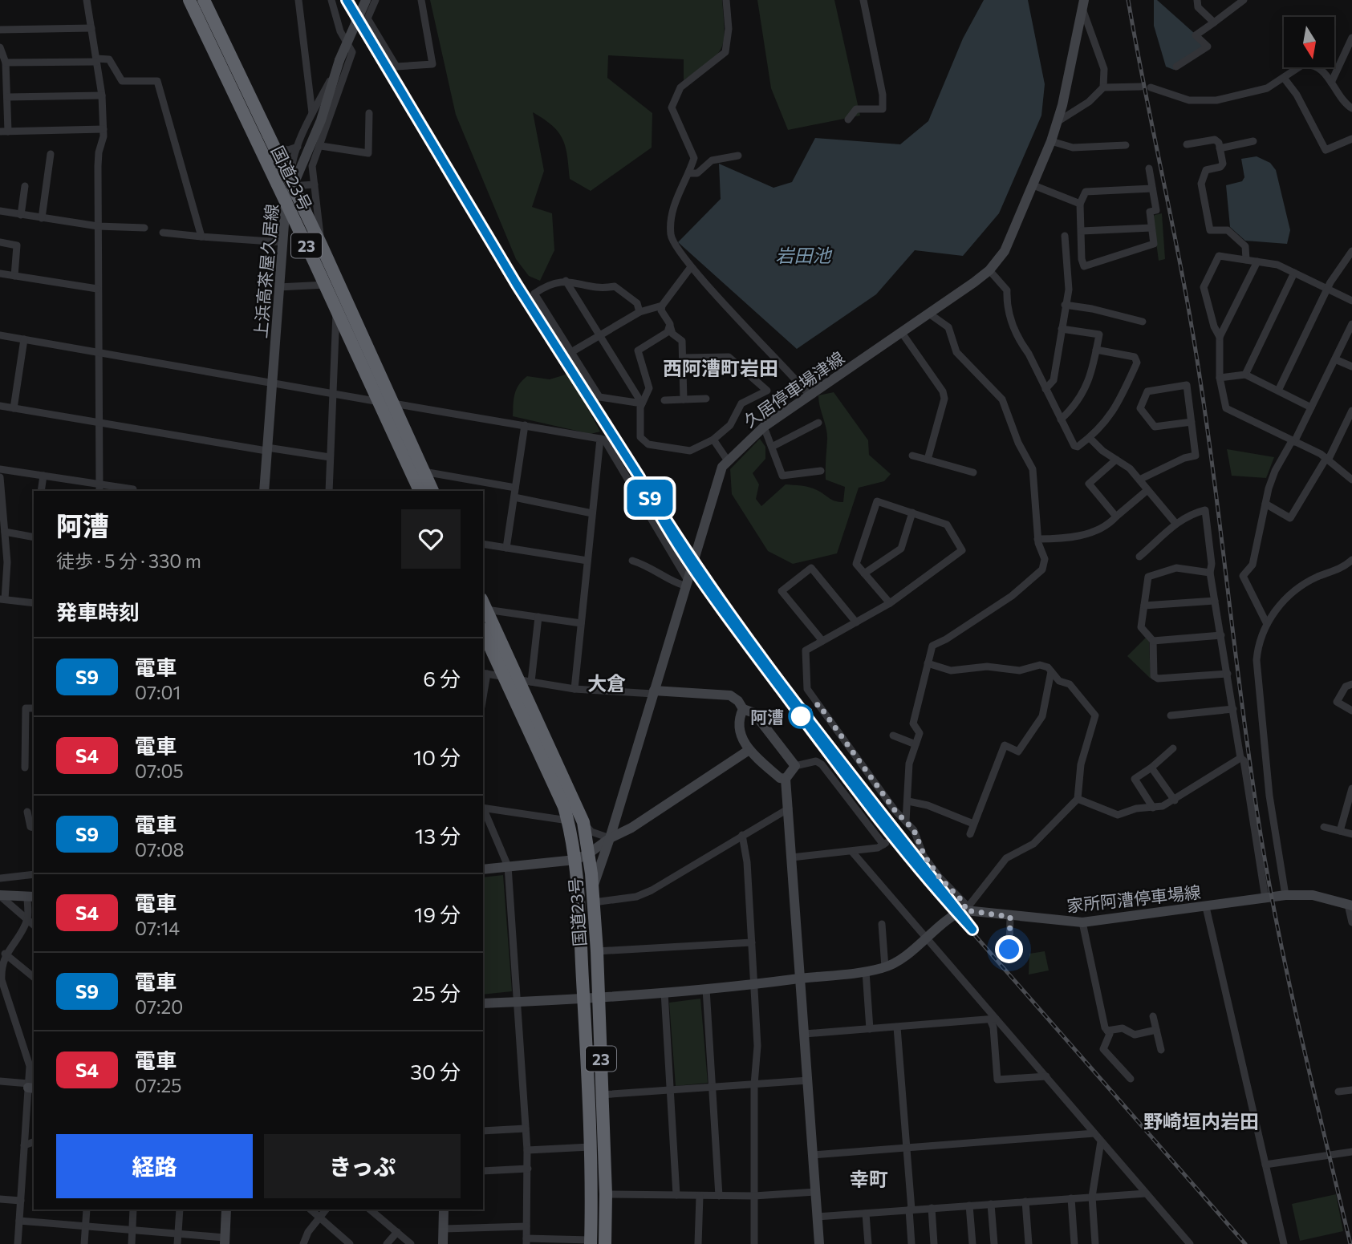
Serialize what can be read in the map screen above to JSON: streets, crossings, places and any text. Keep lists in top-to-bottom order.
{
  "streets": {
    "highway": ["国道23号", "23"],
    "main road": ["上浜高茶屋久居線", "久居停車場津線", "家所阿漕停車場線"]
  },
  "crossings": [
    ["国道23号", "上浜高茶屋久居線"],
    ["国道23号", "久居停車場津線"]
  ],
  "districts": [
    "西阿漕町岩田",
    "大倉",
    "野崎垣内岩田",
    "幸町"
  ],
  "water": ["岩田池"],
  "places": ["阿漕"],
  "north": "bottom",
  "page": {
    "on_map": "S9",
    "heading": [
      ["阿漕", "徒歩 · 5 分 · 330 m"],
      "発車時刻"
    ],
    "list": [
      {
        "mark": "S9",
        "name": "電車",
        "note": "07:01",
        "value": "6 分"
      },
      {
        "mark": "S4",
        "name": "電車",
        "note": "07:05",
        "value": "10 分"
      },
      {
        "mark": "S9",
        "name": "電車",
        "note": "07:08",
        "value": "13 分"
      },
      {
        "mark": "S4",
        "name": "電車",
        "note": "07:14",
        "value": "19 分"
      },
      {
        "mark": "S9",
        "name": "電車",
        "note": "07:20",
        "value": "25 分"
      },
      {
        "mark": "S4",
        "name": "電車",
        "note": "07:25",
        "value": "30 分"
      }
    ],
    "buttons": ["経路", "きっぷ"]
  }
}
